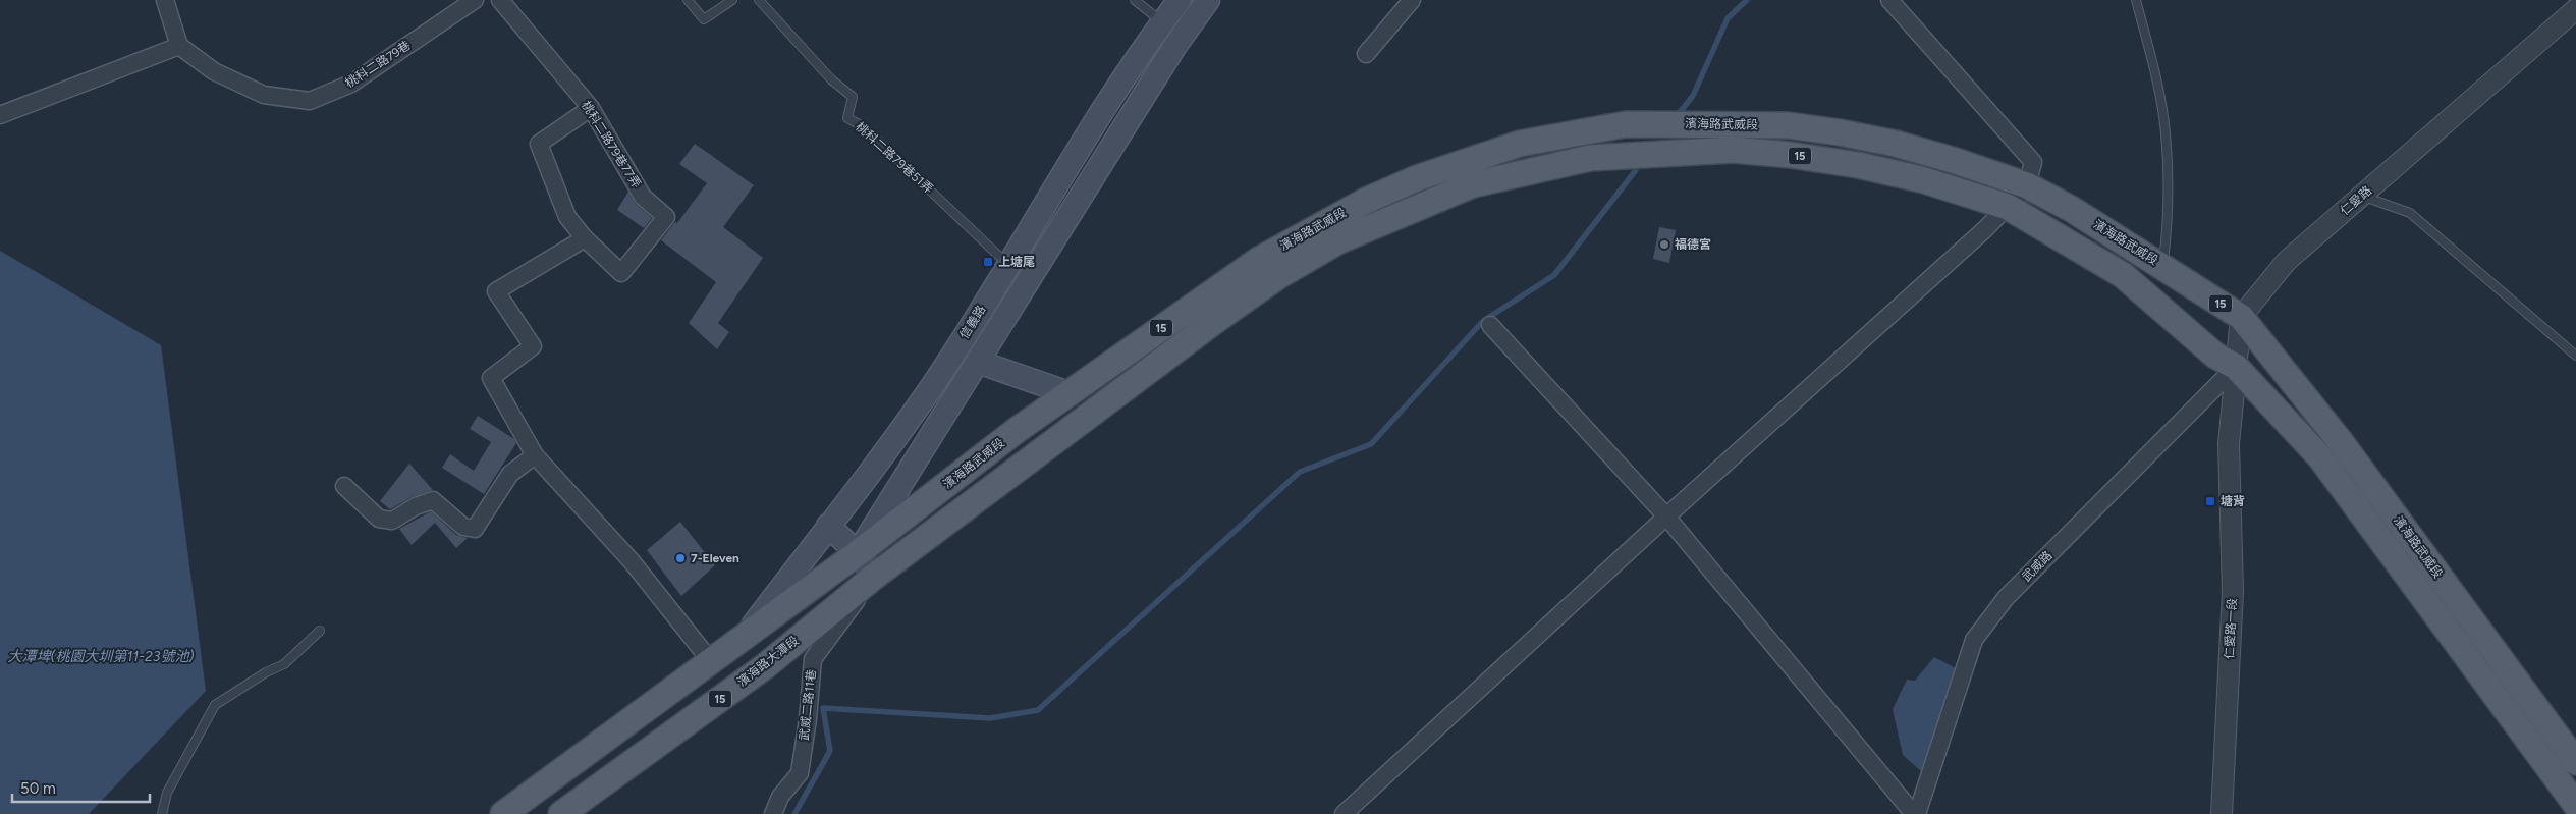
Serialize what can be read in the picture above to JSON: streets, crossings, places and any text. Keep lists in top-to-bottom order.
{
  "streets": {
    "main road": [
      "濱海路武威段",
      "15",
      "信義路",
      "濱海路大潭段"
    ],
    "street": [
      "桃科二路79巷",
      "桃科二路79巷77弄",
      "仁愛路",
      "武威路",
      "仁愛路一段",
      "武威二路11巷"
    ],
    "lane": ["桃科二路79巷51弄"]
  },
  "crossings": [
    ["濱海路武威段", "15"],
    ["濱海路武威段", "仁愛路"],
    ["濱海路武威段", "信義路"],
    ["濱海路武威段", "武威路"],
    ["濱海路武威段", "仁愛路一段"],
    ["濱海路武威段", "濱海路大潭段"],
    ["濱海路武威段", "武威二路11巷"],
    ["15", "信義路"],
    ["桃科二路79巷51弄", "信義路"],
    ["武威路", "仁愛路一段"],
    ["濱海路大潭段", "武威二路11巷"]
  ],
  "water": ["大潭埤(桃園大圳第11-23號池)"],
  "places": {
    "other": ["福德宮", "7-Eleven"],
    "transit": ["上塘尾", "塘背"]
  },
  "scale_bar": "50 m"
}
